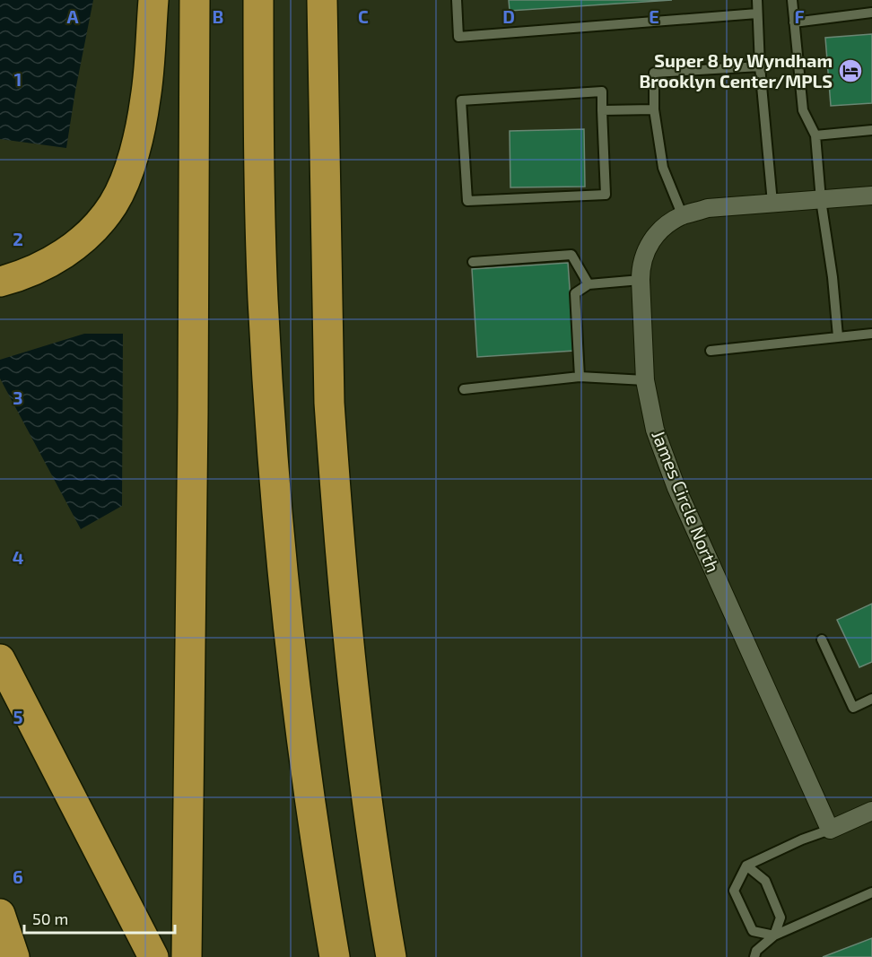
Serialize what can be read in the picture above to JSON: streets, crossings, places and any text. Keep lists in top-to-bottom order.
{
  "streets": {
    "street": ["James Circle North"]
  },
  "places": {
    "hotel": ["Super 8 by Wyndham Brooklyn Center/MPLS"]
  },
  "scale_bar": "50 m",
  "grid": {
    "columns": [
      "A",
      "B",
      "C",
      "D",
      "E",
      "F"
    ],
    "rows": [
      "1",
      "2",
      "3",
      "4",
      "5",
      "6"
    ]
  }
}
